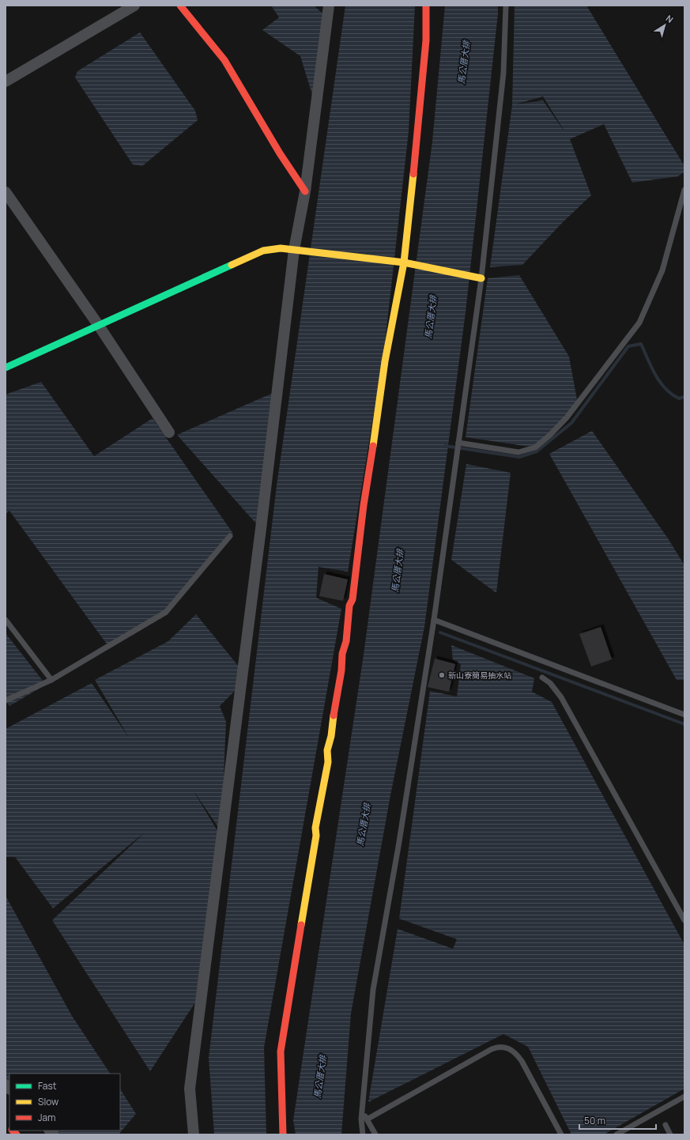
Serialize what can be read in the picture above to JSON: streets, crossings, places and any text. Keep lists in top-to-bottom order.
{
  "water": ["馬公厝大排"],
  "places": ["新山寮簡易抽水站"],
  "legend": ["Fast", "Slow", "Jam"],
  "scale_bar": "50 m",
  "north": "top right"
}
